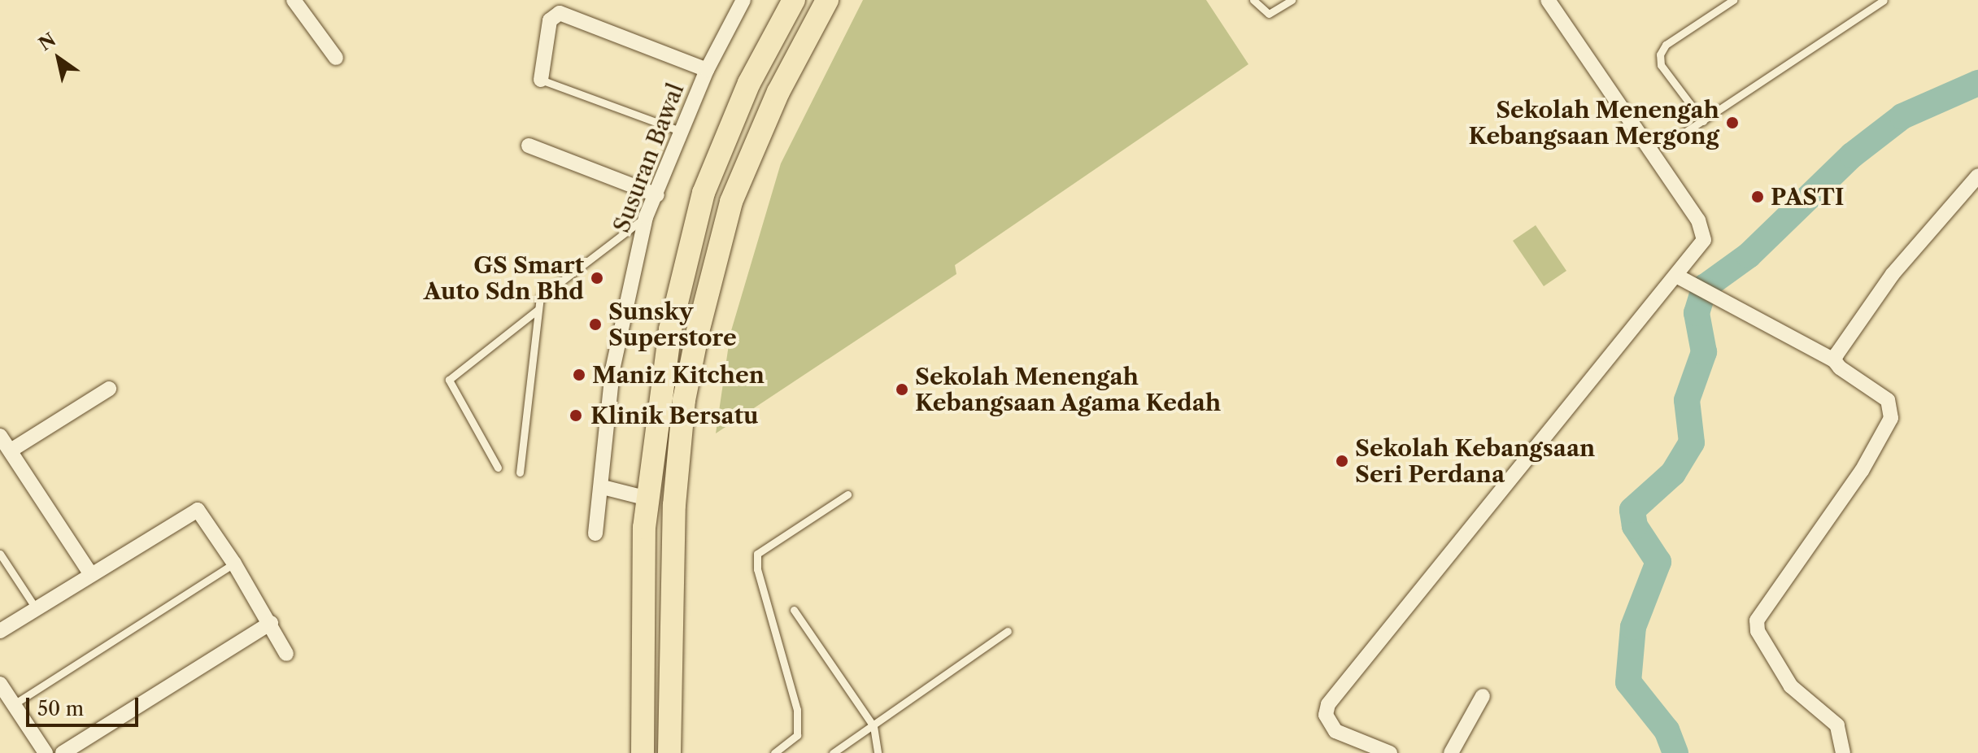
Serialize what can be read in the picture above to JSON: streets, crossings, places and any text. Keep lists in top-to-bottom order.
{
  "streets": {
    "street": ["Susuran Bawal"]
  },
  "places": [
    "Sekolah Menengah Kebangsaan Mergong",
    "PASTI",
    "GS Smart Auto Sdn Bhd",
    "Sunsky Superstore",
    "Maniz Kitchen",
    "Sekolah Menengah Kebangsaan Agama Kedah",
    "Klinik Bersatu",
    "Sekolah Kebangsaan Seri Perdana"
  ],
  "scale_bar": "50 m",
  "north": "top left"
}
